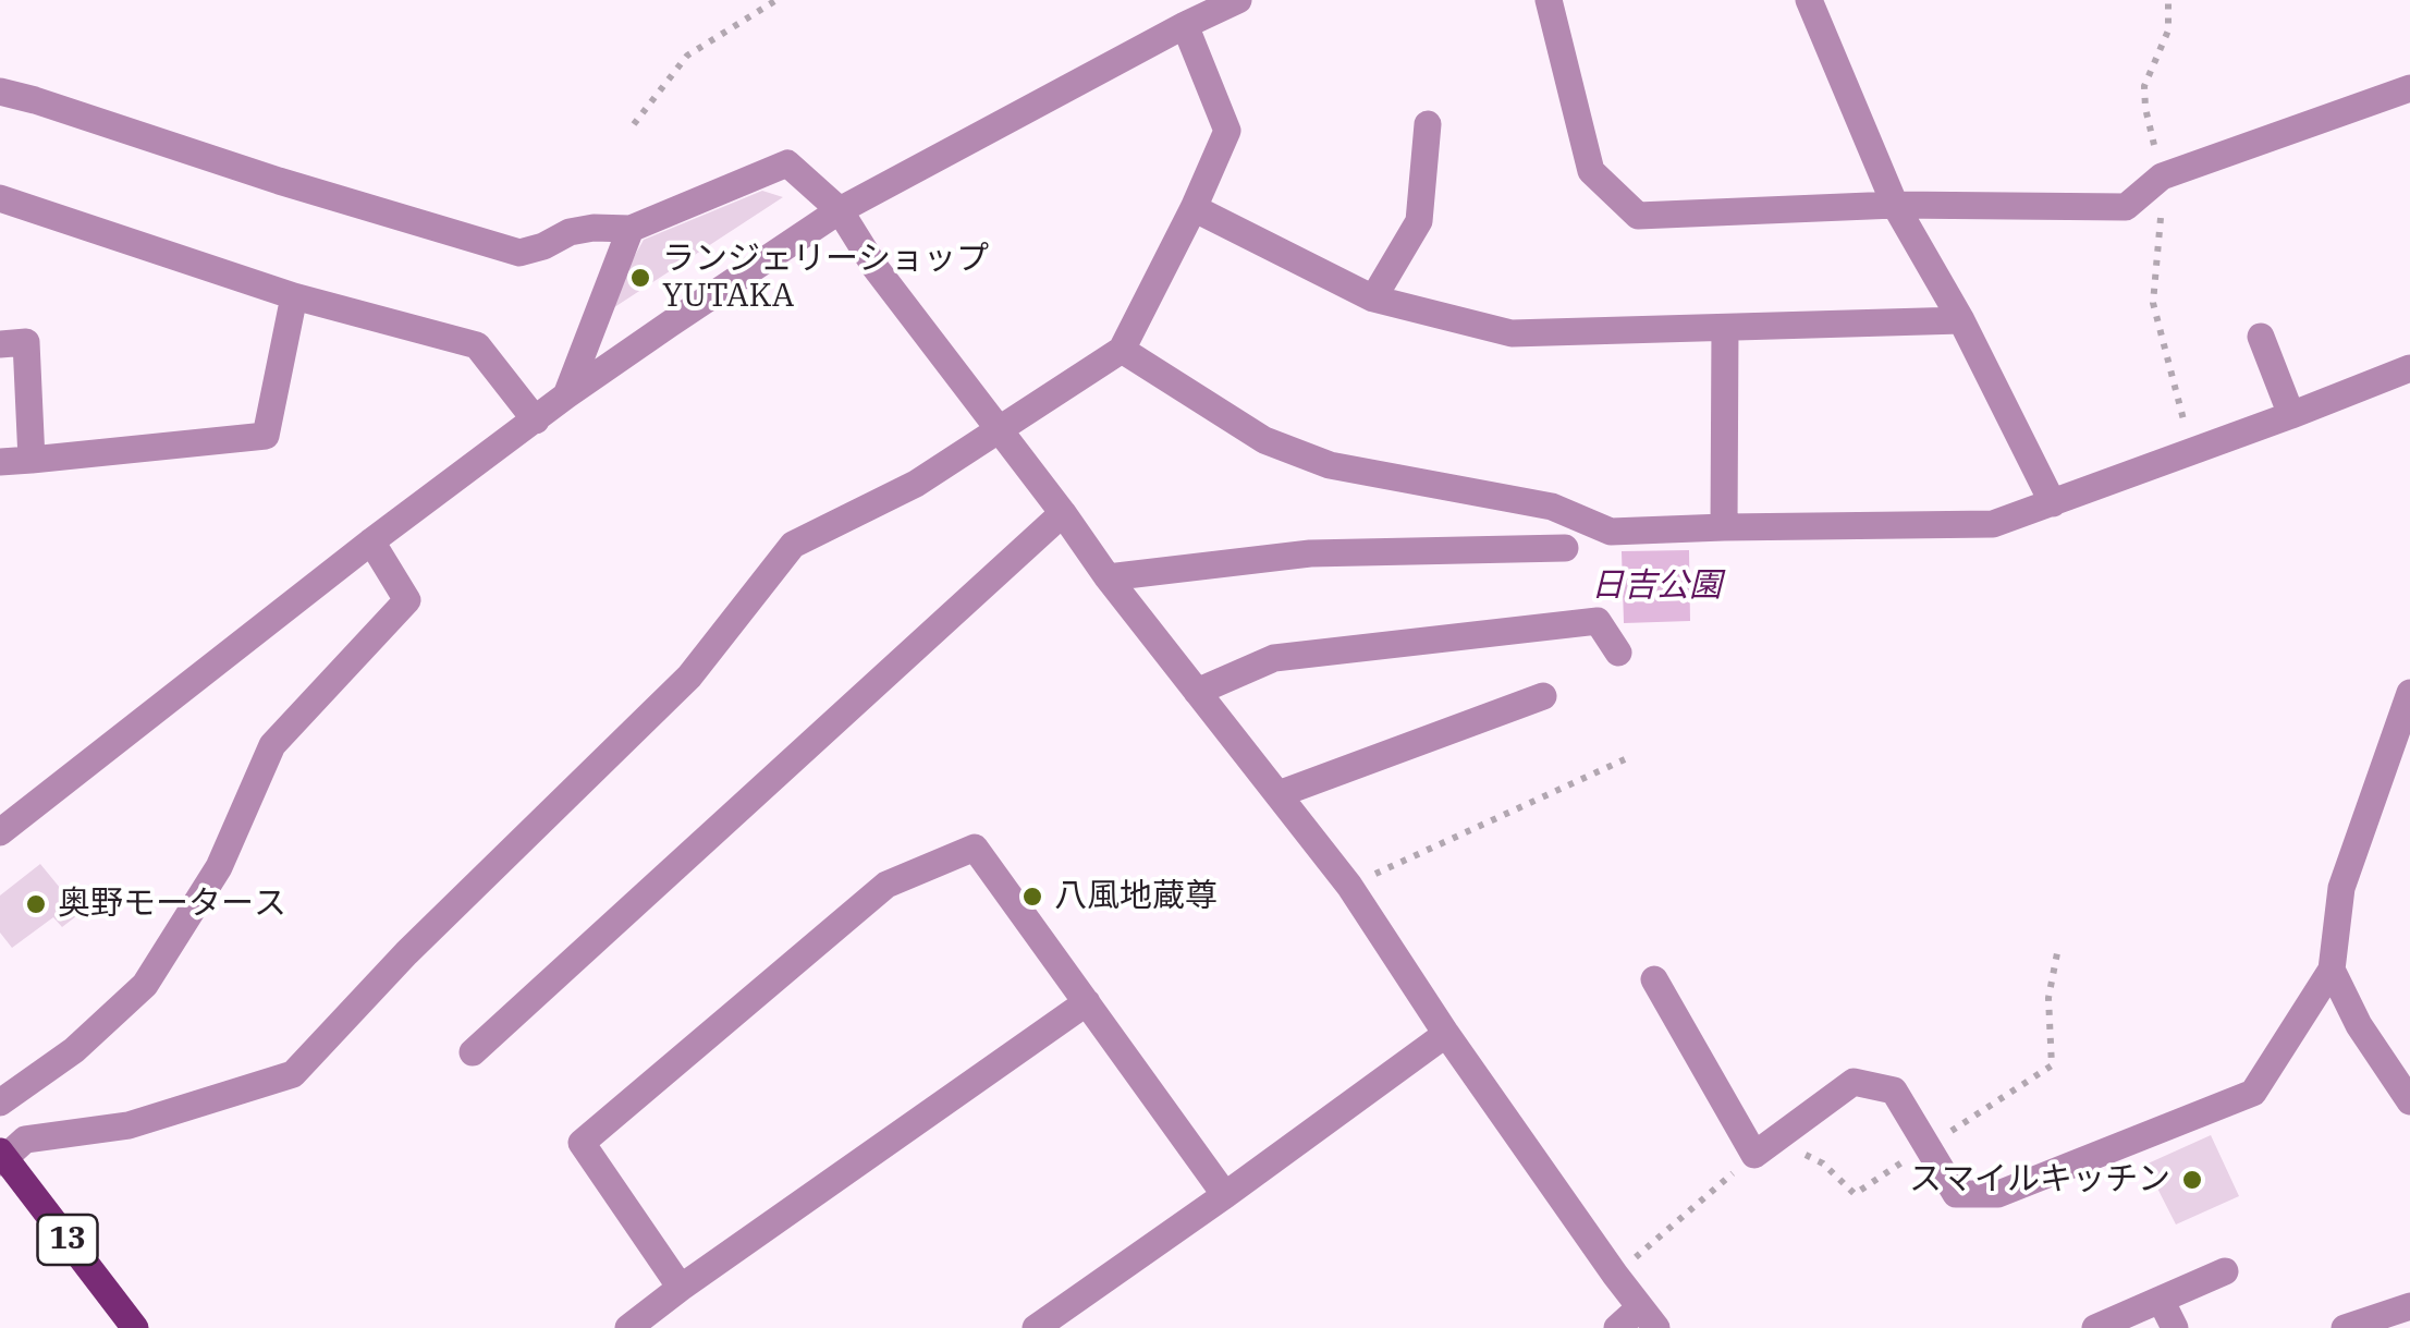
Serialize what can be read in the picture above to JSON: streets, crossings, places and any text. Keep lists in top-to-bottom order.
{
  "streets": {
    "main road": ["13"]
  },
  "parks": ["日吉公園"],
  "places": [
    "ランジェリーショップ YUTAKA",
    "八風地蔵尊",
    "奥野モータース",
    "スマイルキッチン"
  ]
}
